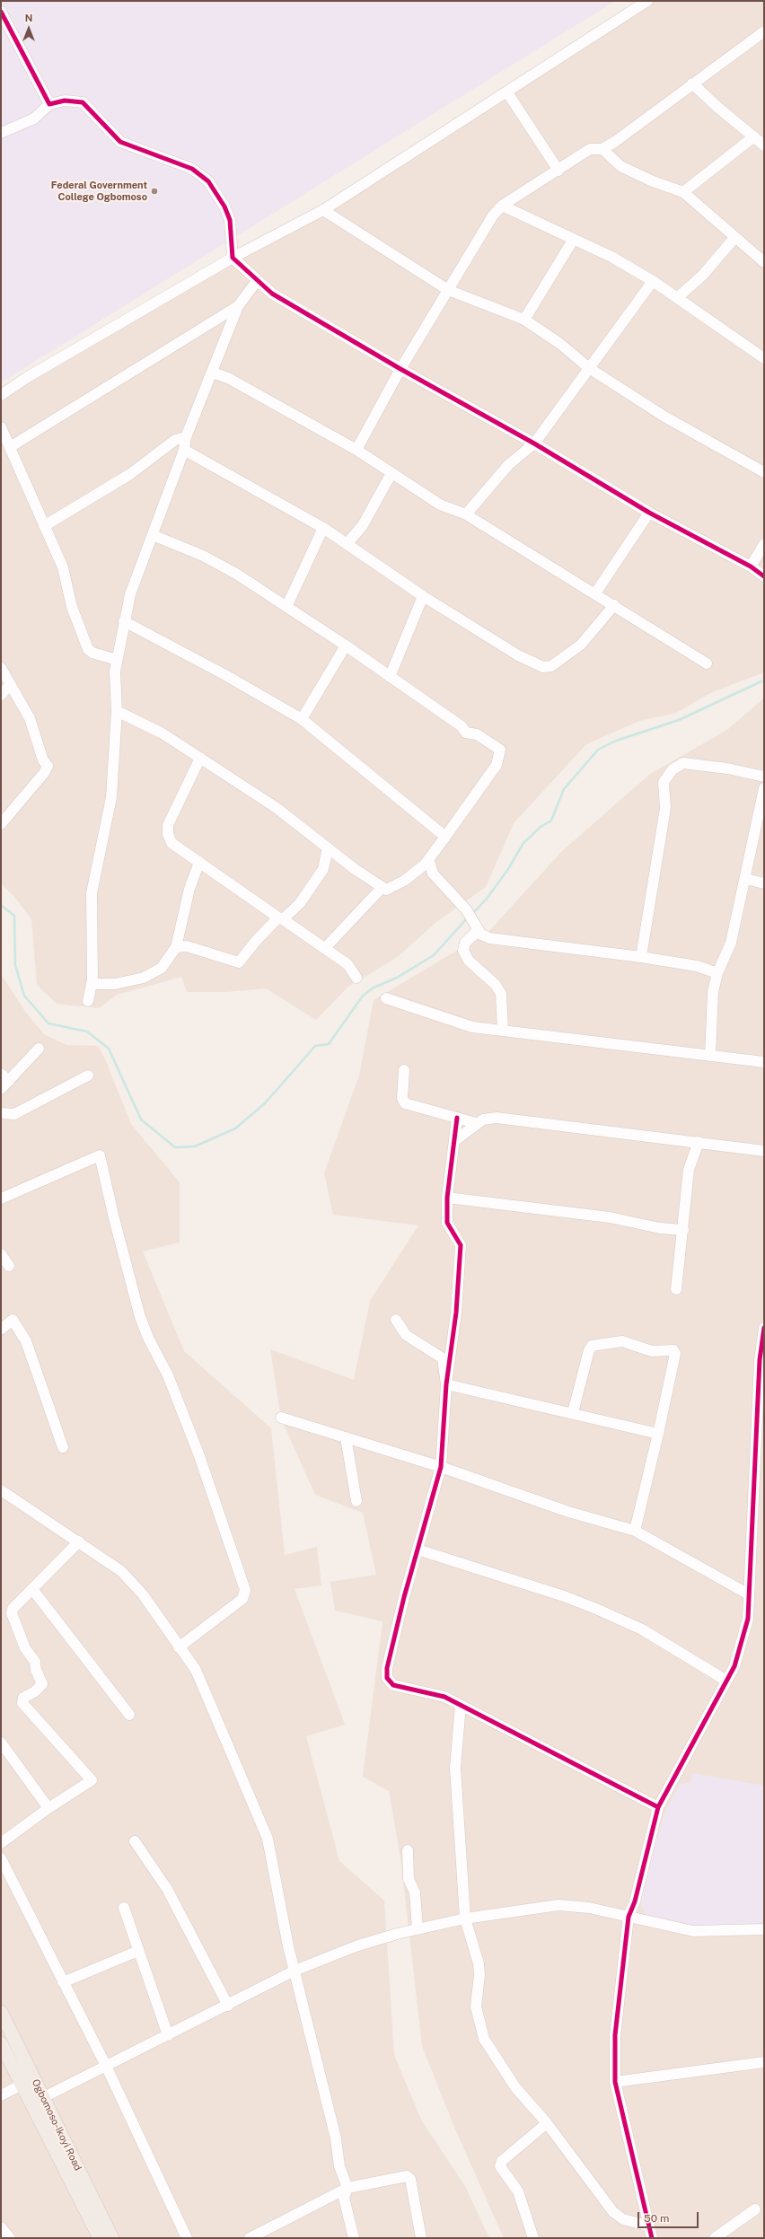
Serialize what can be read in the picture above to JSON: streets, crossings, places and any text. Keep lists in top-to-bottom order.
{
  "streets": {
    "main road": ["Ogbomoso-Ikoyi Road"]
  },
  "places": ["Federal Government College Ogbomoso"],
  "scale_bar": "50 m",
  "north": "top"
}
